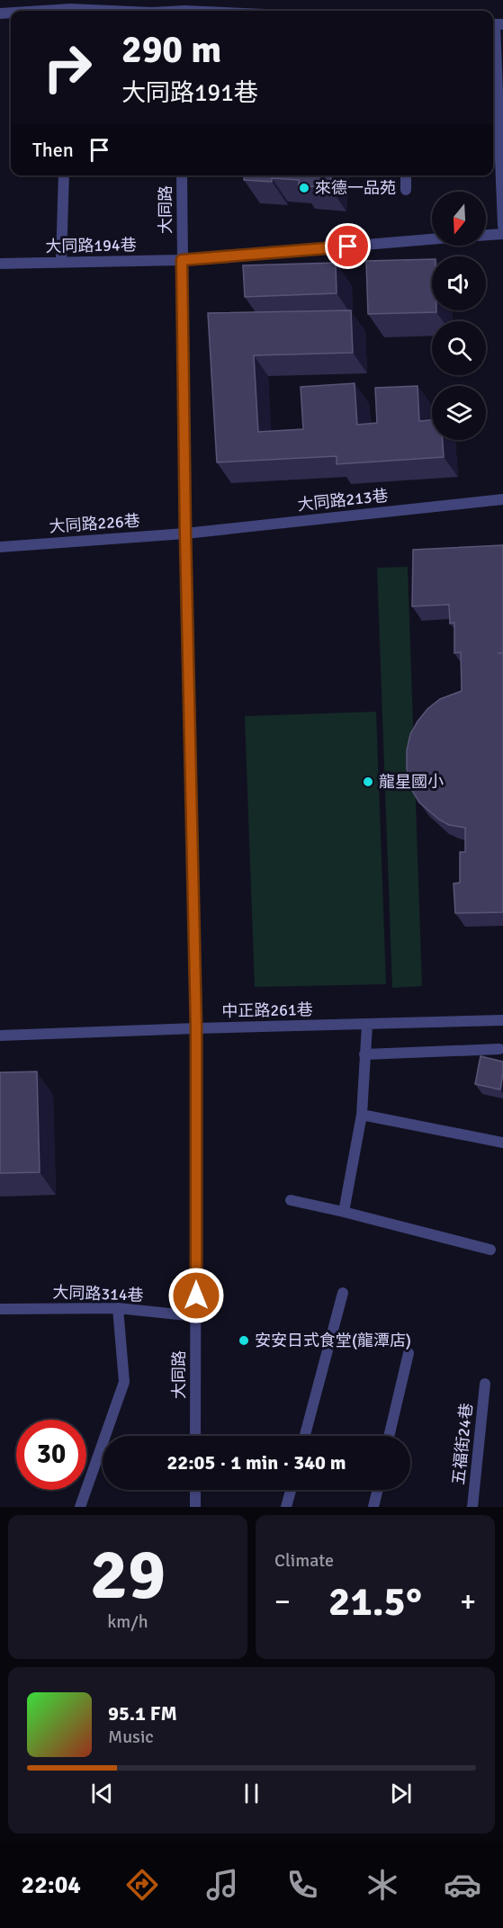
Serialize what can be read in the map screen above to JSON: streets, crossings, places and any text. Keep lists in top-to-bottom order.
{
  "streets": {
    "street": [
      "大同路",
      "大同路194巷",
      "大同路213巷",
      "大同路226巷",
      "中正路261巷",
      "大同路314巷",
      "五福街24巷"
    ]
  },
  "crossings": [
    ["大同路", "大同路194巷"],
    ["大同路", "大同路213巷"],
    ["大同路", "大同路226巷"],
    ["大同路", "中正路261巷"],
    ["大同路", "大同路314巷"],
    ["大同路213巷", "大同路226巷"]
  ],
  "places": ["來德一品苑", "龍星國小", "安安日式食堂(龍潭店)"],
  "north": "bottom",
  "page": {
    "turn": ["290 m", "大同路191巷"],
    "then": "Then",
    "limit": "30",
    "trip": "22:05 · 1 min · 340 m",
    "tile": [
      ["29", "km/h"],
      "Climate"
    ],
    "heat": ["−", "21.5°", "+"],
    "song": ["95.1 FM", "Music"],
    "tabs": "22:04"
  }
}
